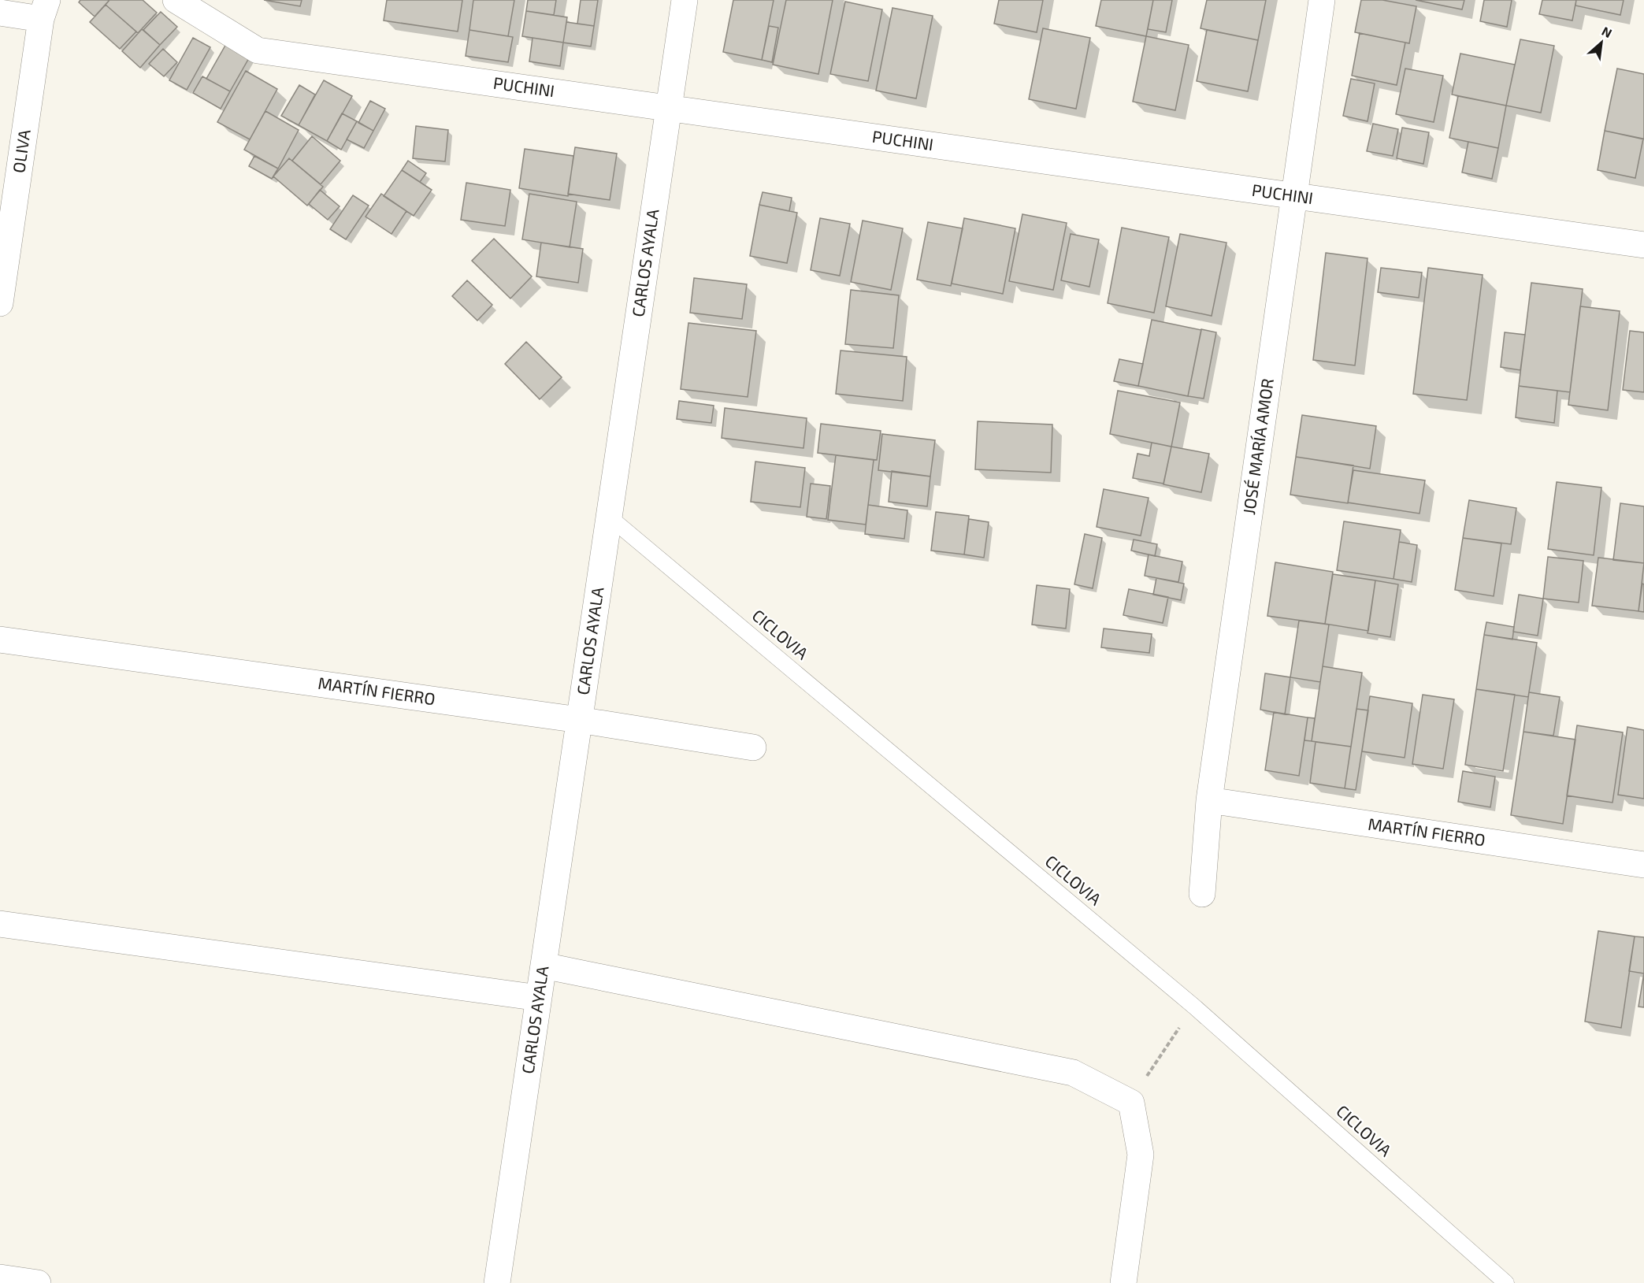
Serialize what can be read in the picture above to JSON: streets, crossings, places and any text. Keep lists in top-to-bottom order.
{
  "streets": {
    "street": [
      "PUCHINI",
      "OLIVA",
      "CARLOS AYALA",
      "JOSÉ MARÍA AMOR",
      "MARTÍN FIERRO"
    ],
    "lane": ["CICLOVIA"]
  },
  "crossings": [
    ["PUCHINI", "CARLOS AYALA"],
    ["PUCHINI", "JOSÉ MARÍA AMOR"],
    ["CARLOS AYALA", "CICLOVIA"],
    ["CARLOS AYALA", "MARTÍN FIERRO"],
    ["JOSÉ MARÍA AMOR", "MARTÍN FIERRO"]
  ],
  "north": "top right"
}
